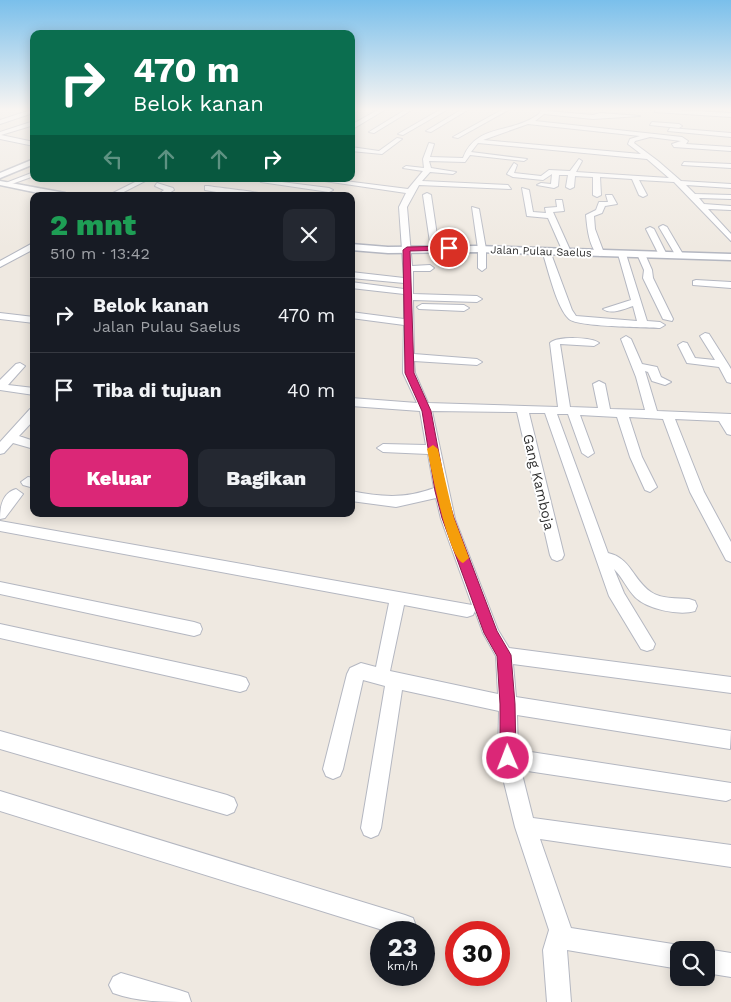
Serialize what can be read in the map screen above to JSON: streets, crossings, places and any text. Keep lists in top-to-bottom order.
{
  "streets": {
    "street": ["Jalan Pulau Saelus", "Gang Kamboja"]
  },
  "page": {
    "turn": ["470 m", "Belok kanan"],
    "heading": ["2 mnt", "510 m · 13:42"],
    "list": [
      {
        "name": "Belok kanan",
        "note": "Jalan Pulau Saelus",
        "value": "470 m"
      },
      {
        "name": "Tiba di tujuan",
        "value": "40 m"
      }
    ],
    "buttons": ["Keluar", "Bagikan"],
    "speed": "23 km/h",
    "limit": "30"
  }
}
